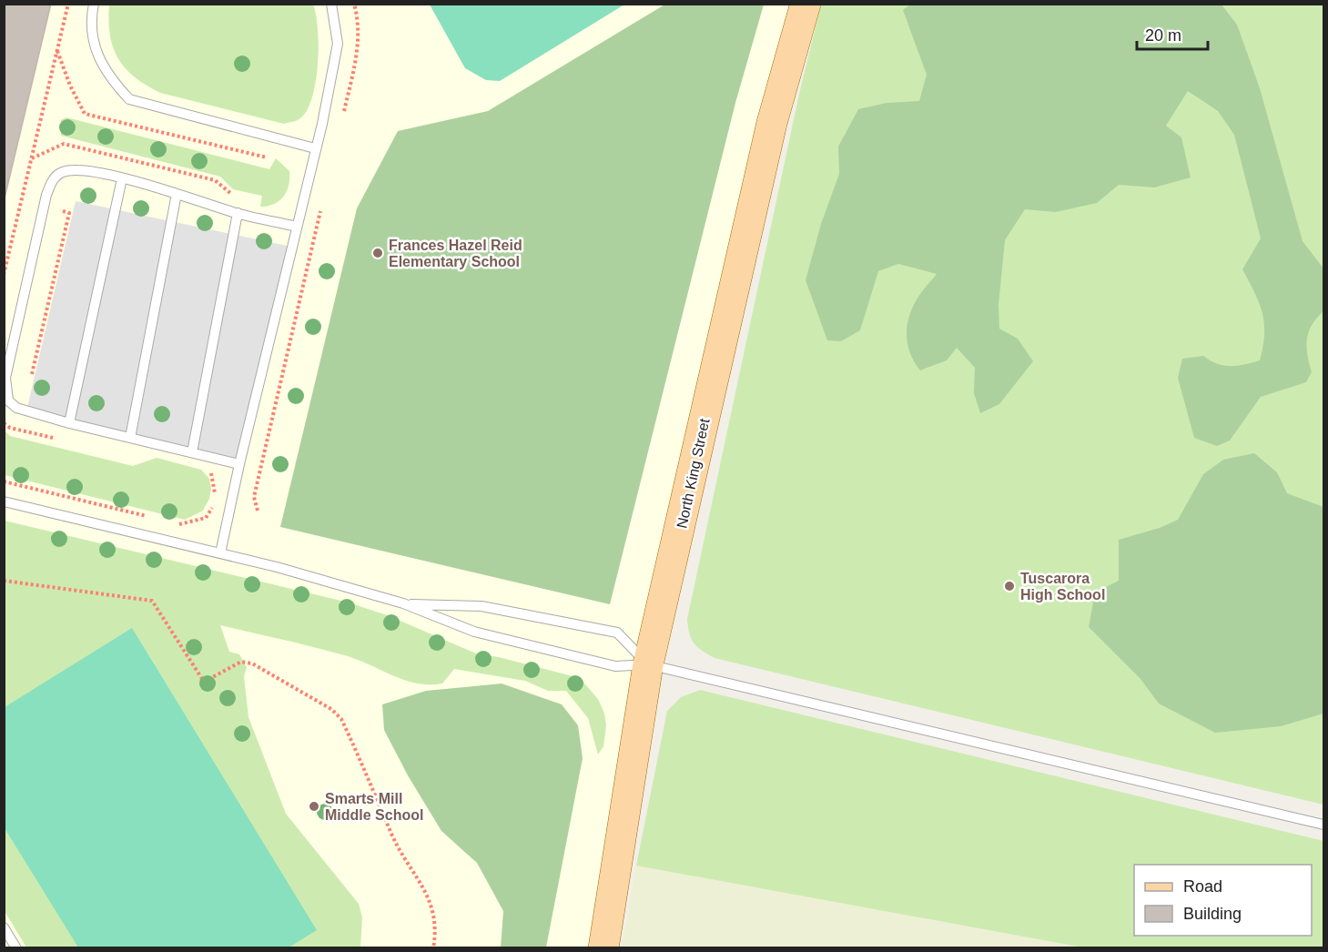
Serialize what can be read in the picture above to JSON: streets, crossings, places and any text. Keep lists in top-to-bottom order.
{
  "streets": {
    "main road": ["North King Street"]
  },
  "places": ["Frances Hazel Reid Elementary School", "Tuscarora High School", "Smarts Mill Middle School"],
  "legend": ["Road", "Building"],
  "scale_bar": "20 m"
}
